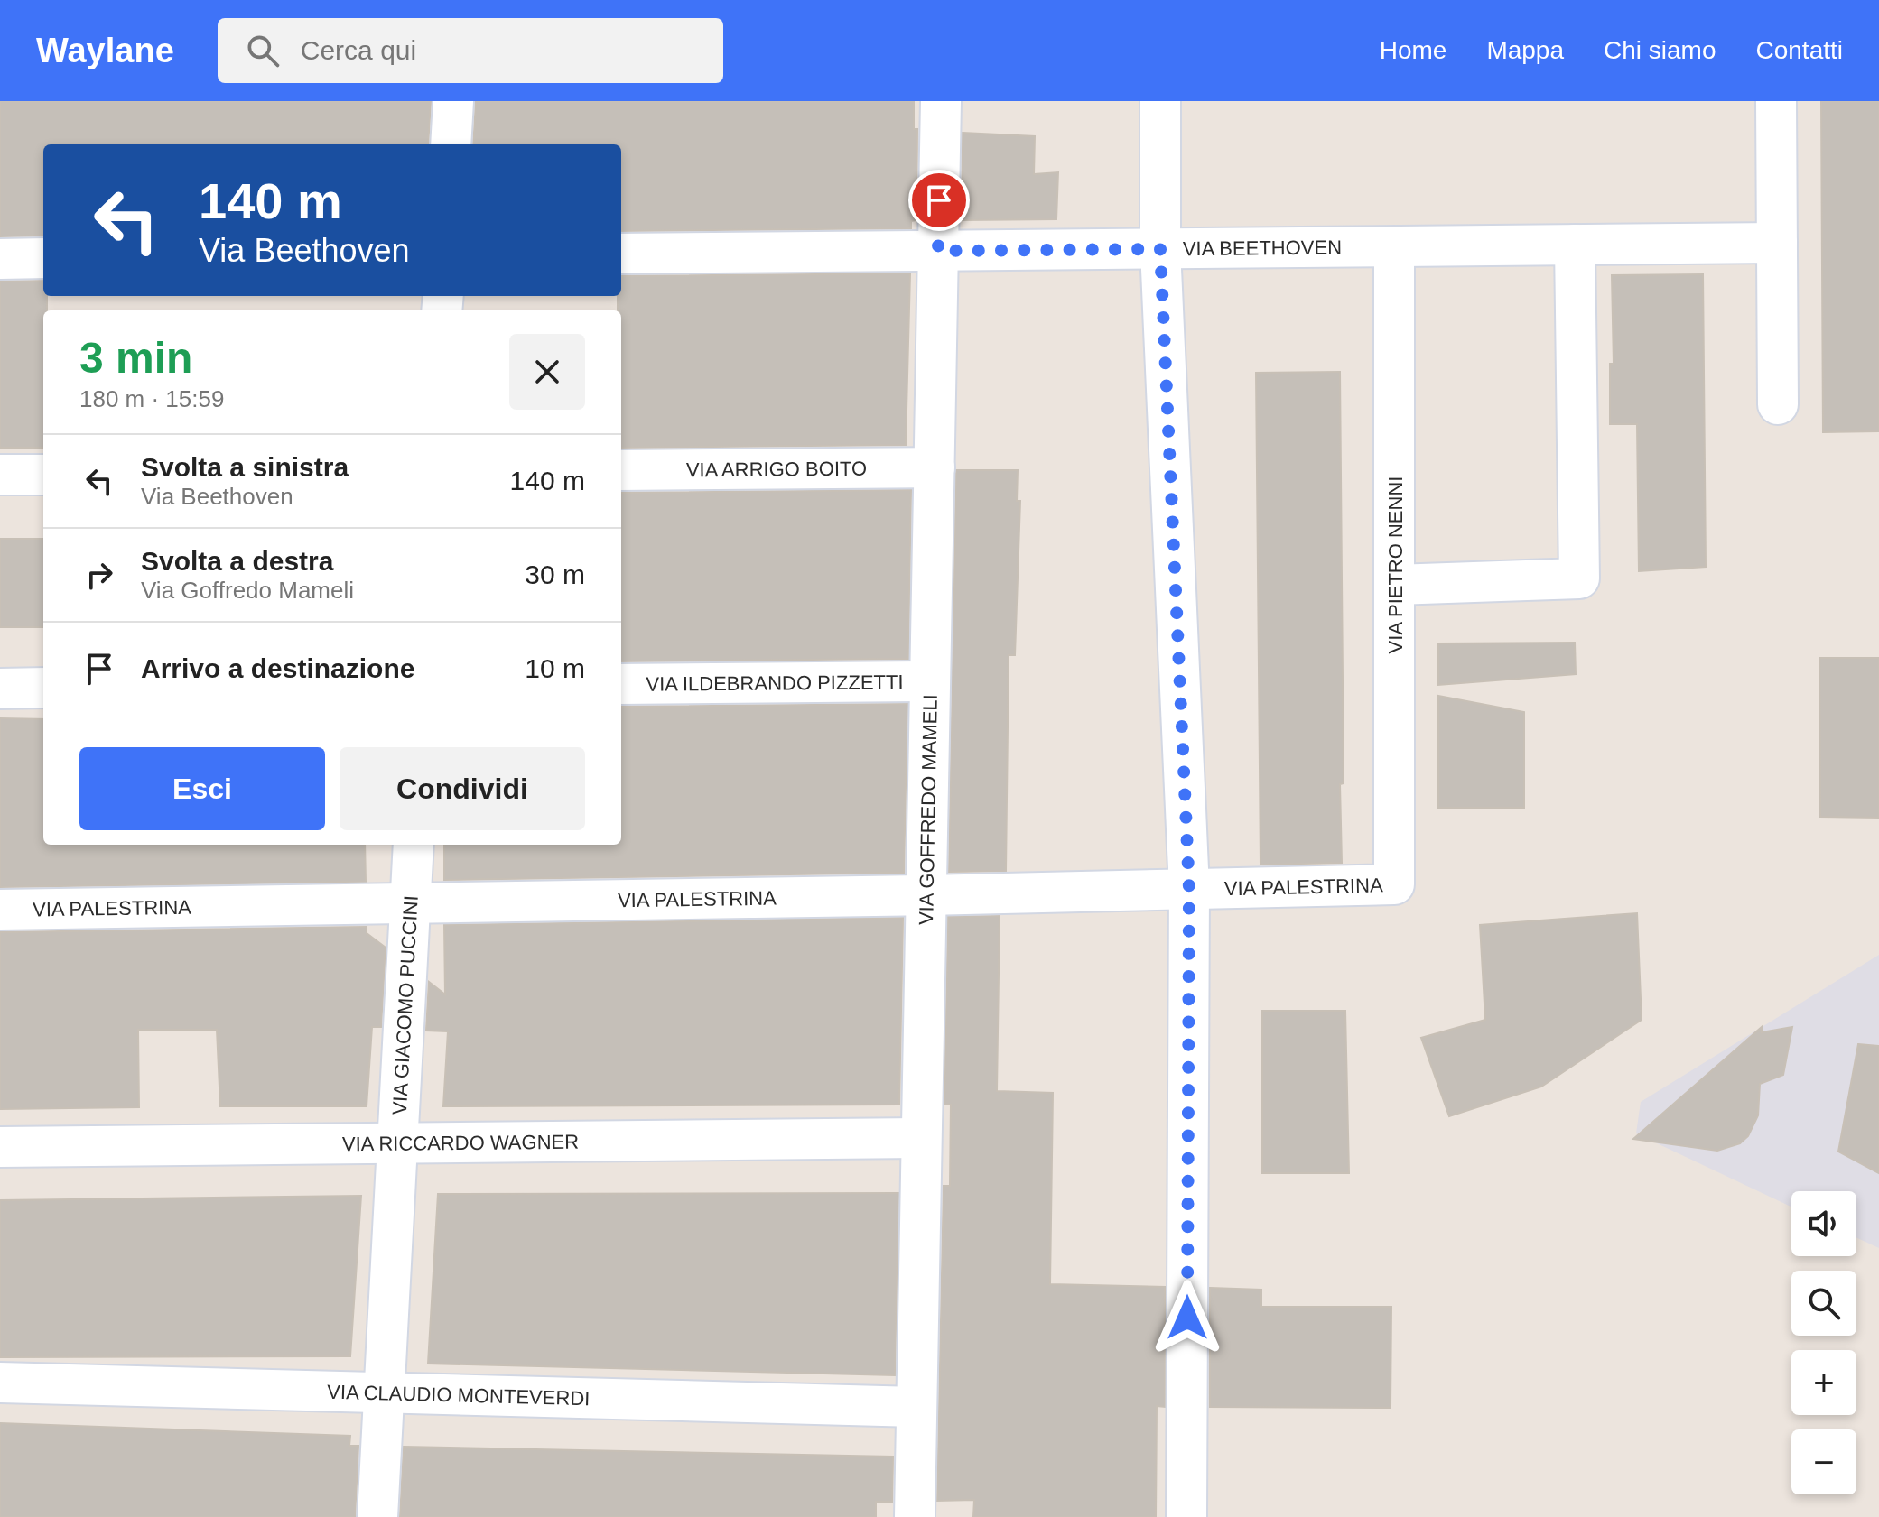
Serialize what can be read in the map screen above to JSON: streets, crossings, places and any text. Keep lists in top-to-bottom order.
{
  "streets": {
    "street": [
      "VIA BEETHOVEN",
      "VIA ARRIGO BOITO",
      "VIA PIETRO NENNI",
      "VIA ILDEBRANDO PIZZETTI",
      "VIA GOFFREDO MAMELI",
      "VIA PALESTRINA",
      "VIA GIACOMO PUCCINI",
      "VIA RICCARDO WAGNER",
      "VIA CLAUDIO MONTEVERDI"
    ]
  },
  "crossings": [
    ["VIA BEETHOVEN", "VIA PIETRO NENNI"],
    ["VIA BEETHOVEN", "VIA GOFFREDO MAMELI"],
    ["VIA ARRIGO BOITO", "VIA GOFFREDO MAMELI"],
    ["VIA PIETRO NENNI", "VIA PALESTRINA"],
    ["VIA ILDEBRANDO PIZZETTI", "VIA GOFFREDO MAMELI"],
    ["VIA GOFFREDO MAMELI", "VIA PALESTRINA"],
    ["VIA GOFFREDO MAMELI", "VIA RICCARDO WAGNER"],
    ["VIA GOFFREDO MAMELI", "VIA CLAUDIO MONTEVERDI"],
    ["VIA PALESTRINA", "VIA GIACOMO PUCCINI"],
    ["VIA GIACOMO PUCCINI", "VIA RICCARDO WAGNER"],
    ["VIA GIACOMO PUCCINI", "VIA CLAUDIO MONTEVERDI"]
  ],
  "page": {
    "header": "Waylane",
    "search": "Cerca qui",
    "nav": [
      "Home",
      "Mappa",
      "Chi siamo",
      "Contatti"
    ],
    "turn": ["140 m", "Via Beethoven"],
    "heading": ["3 min", "180 m · 15:59"],
    "list": [
      {
        "name": "Svolta a sinistra",
        "note": "Via Beethoven",
        "value": "140 m"
      },
      {
        "name": "Svolta a destra",
        "note": "Via Goffredo Mameli",
        "value": "30 m"
      },
      {
        "name": "Arrivo a destinazione",
        "value": "10 m"
      }
    ],
    "buttons": ["Esci", "Condividi"],
    "map_buttons": ["+", "−"]
  }
}
